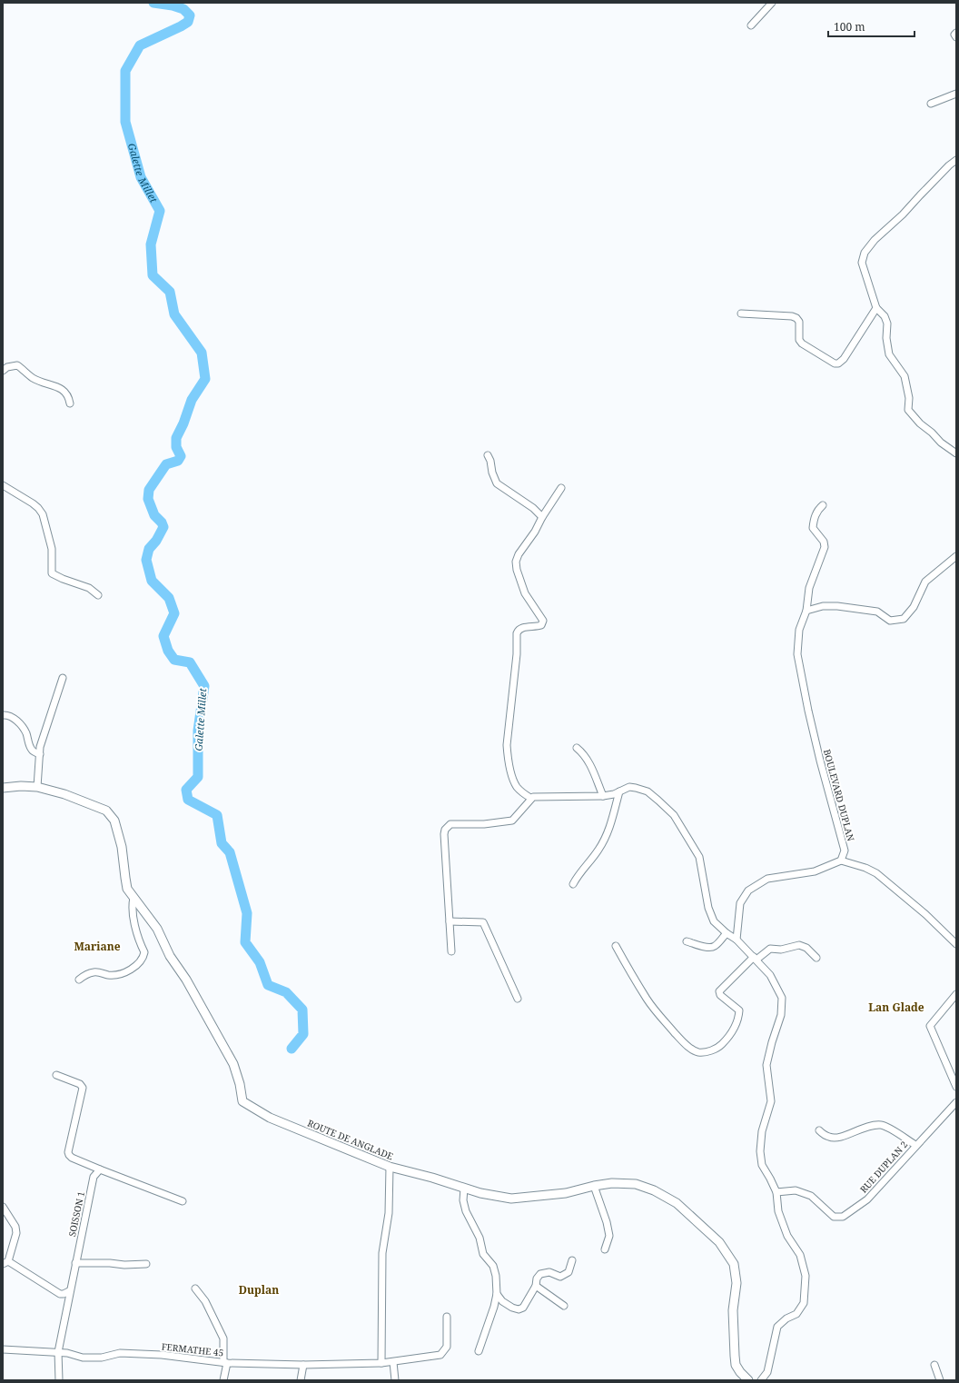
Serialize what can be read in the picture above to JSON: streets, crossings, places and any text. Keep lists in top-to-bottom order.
{
  "streets": {
    "street": [
      "BOULEVARD DUPLAN",
      "ROUTE DE ANGLADE",
      "RUE DUPLAN 2",
      "SOISSON 1",
      "FERMATHE 45"
    ]
  },
  "crossings": [
    ["SOISSON 1", "FERMATHE 45"]
  ],
  "districts": ["Mariane", "Lan Glade", "Duplan"],
  "water": ["Galette Millet"],
  "scale_bar": "100 m"
}
